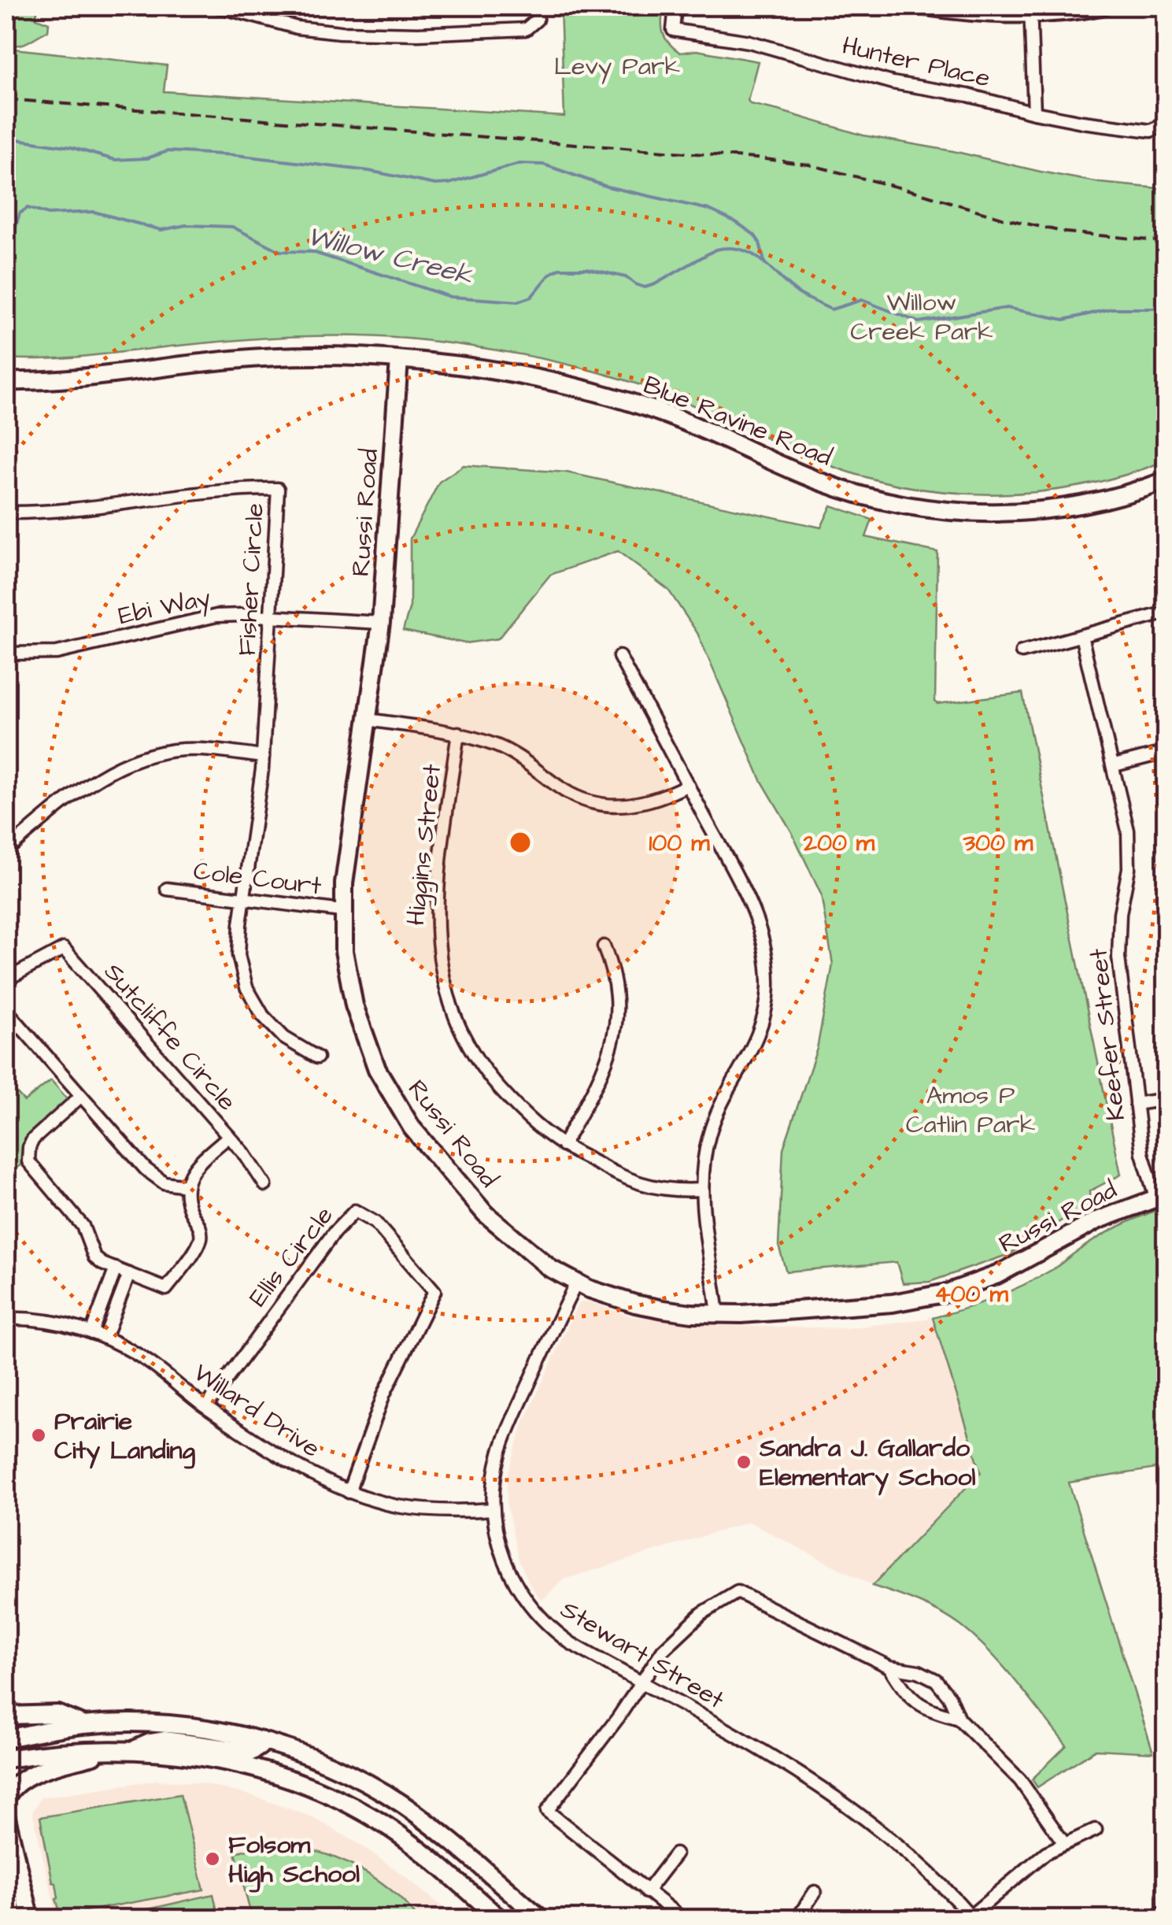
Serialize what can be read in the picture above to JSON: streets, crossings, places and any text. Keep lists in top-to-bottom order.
{
  "streets": {
    "main road": ["Blue Ravine Road", "Russi Road"],
    "street": [
      "Hunter Place",
      "Fisher Circle",
      "Ebi Way",
      "Higgins Street",
      "Cole Court",
      "Keefer Street",
      "Sutcliffe Circle",
      "Ellis Circle",
      "Willard Drive",
      "Stewart Street"
    ]
  },
  "crossings": [
    ["Blue Ravine Road", "Russi Road"],
    ["Russi Road", "Ebi Way"],
    ["Russi Road", "Cole Court"],
    ["Russi Road", "Keefer Street"],
    ["Russi Road", "Stewart Street"],
    ["Fisher Circle", "Ebi Way"],
    ["Fisher Circle", "Cole Court"],
    ["Ellis Circle", "Willard Drive"],
    ["Willard Drive", "Stewart Street"]
  ],
  "water": ["Willow Creek"],
  "parks": ["Levy Park", "Willow Creek Park", "Amos P Catlin Park"],
  "places": ["Prairie City Landing", "Sandra J. Gallardo Elementary School", "Folsom High School"],
  "rings": [
    "100 m",
    "200 m",
    "300 m",
    "400 m"
  ]
}
